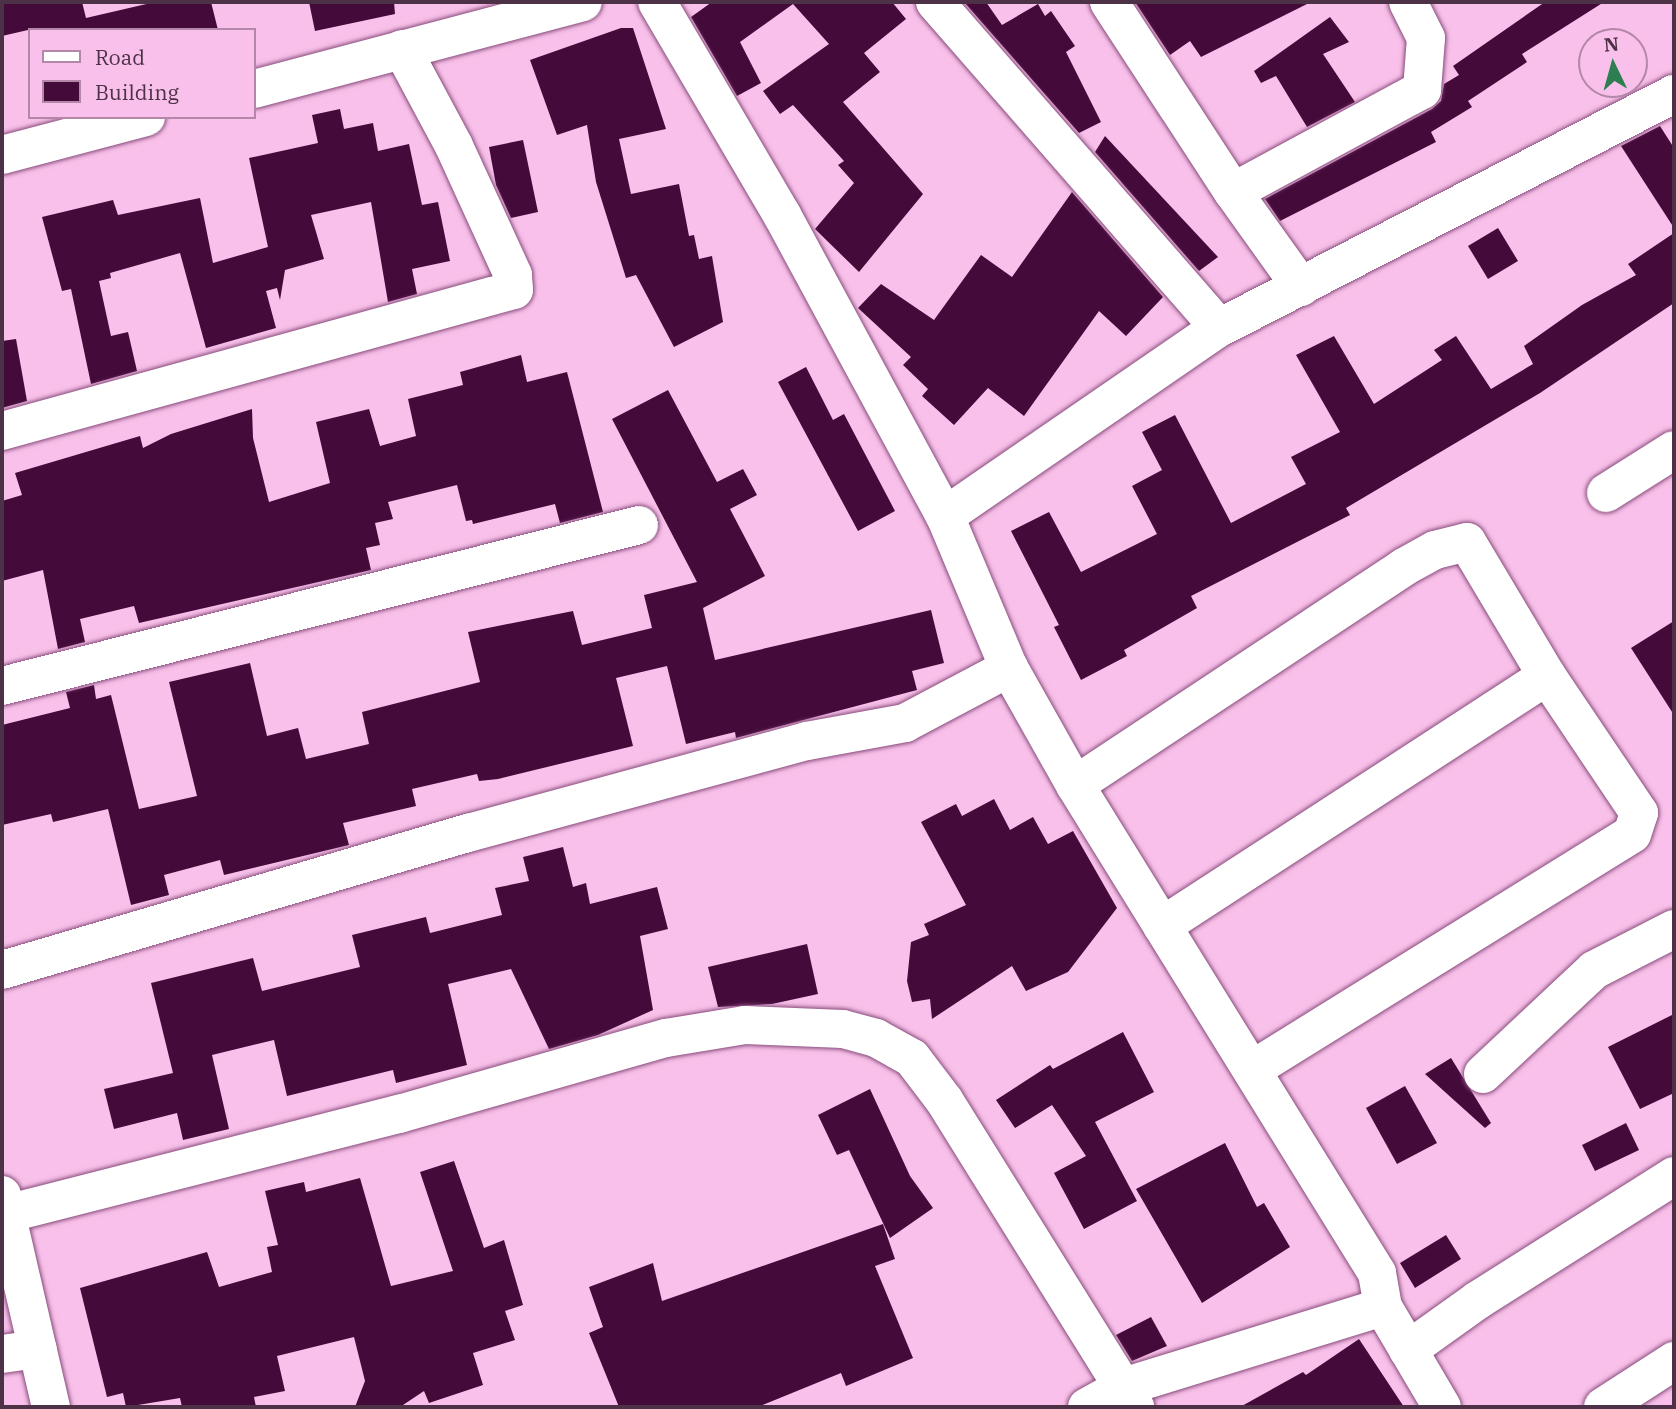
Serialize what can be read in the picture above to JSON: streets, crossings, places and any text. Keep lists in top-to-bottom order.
{
  "legend": ["Road", "Building"],
  "north": "top"
}
